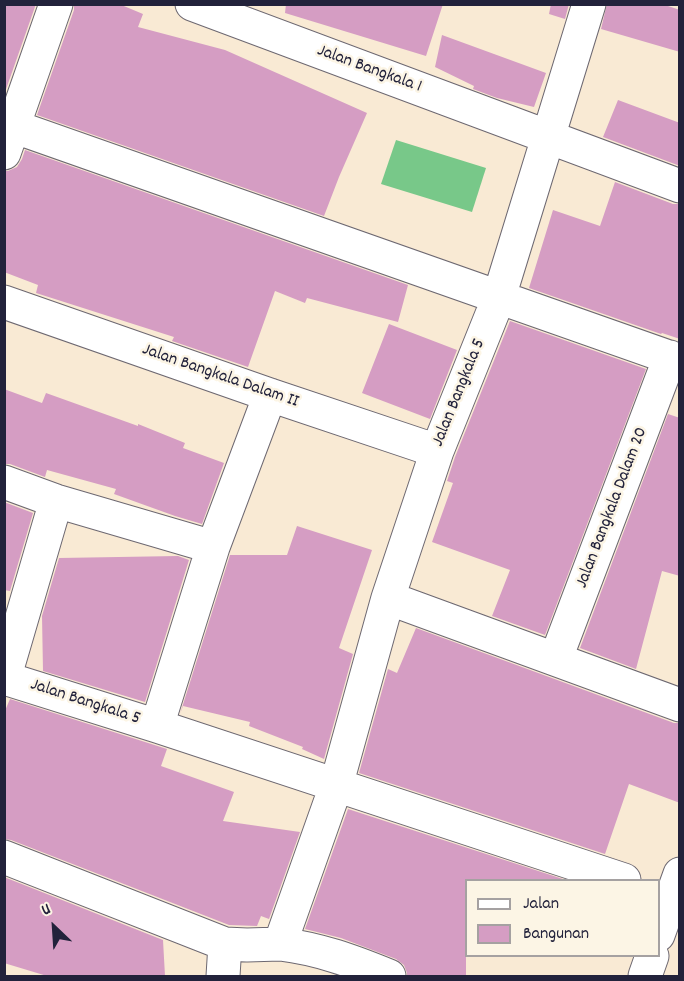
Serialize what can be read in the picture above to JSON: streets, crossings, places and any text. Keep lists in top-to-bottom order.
{
  "streets": {
    "street": [
      "Jalan Bangkala 1",
      "Jalan Bangkala Dalam II",
      "Jalan Bangkala 5",
      "Jalan Bangkala Dalam 20"
    ]
  },
  "crossings": [
    ["Jalan Bangkala 1", "Jalan Bangkala 5"],
    ["Jalan Bangkala Dalam II", "Jalan Bangkala 5"]
  ],
  "legend": ["Jalan", "Bangunan"],
  "north": "top left"
}
